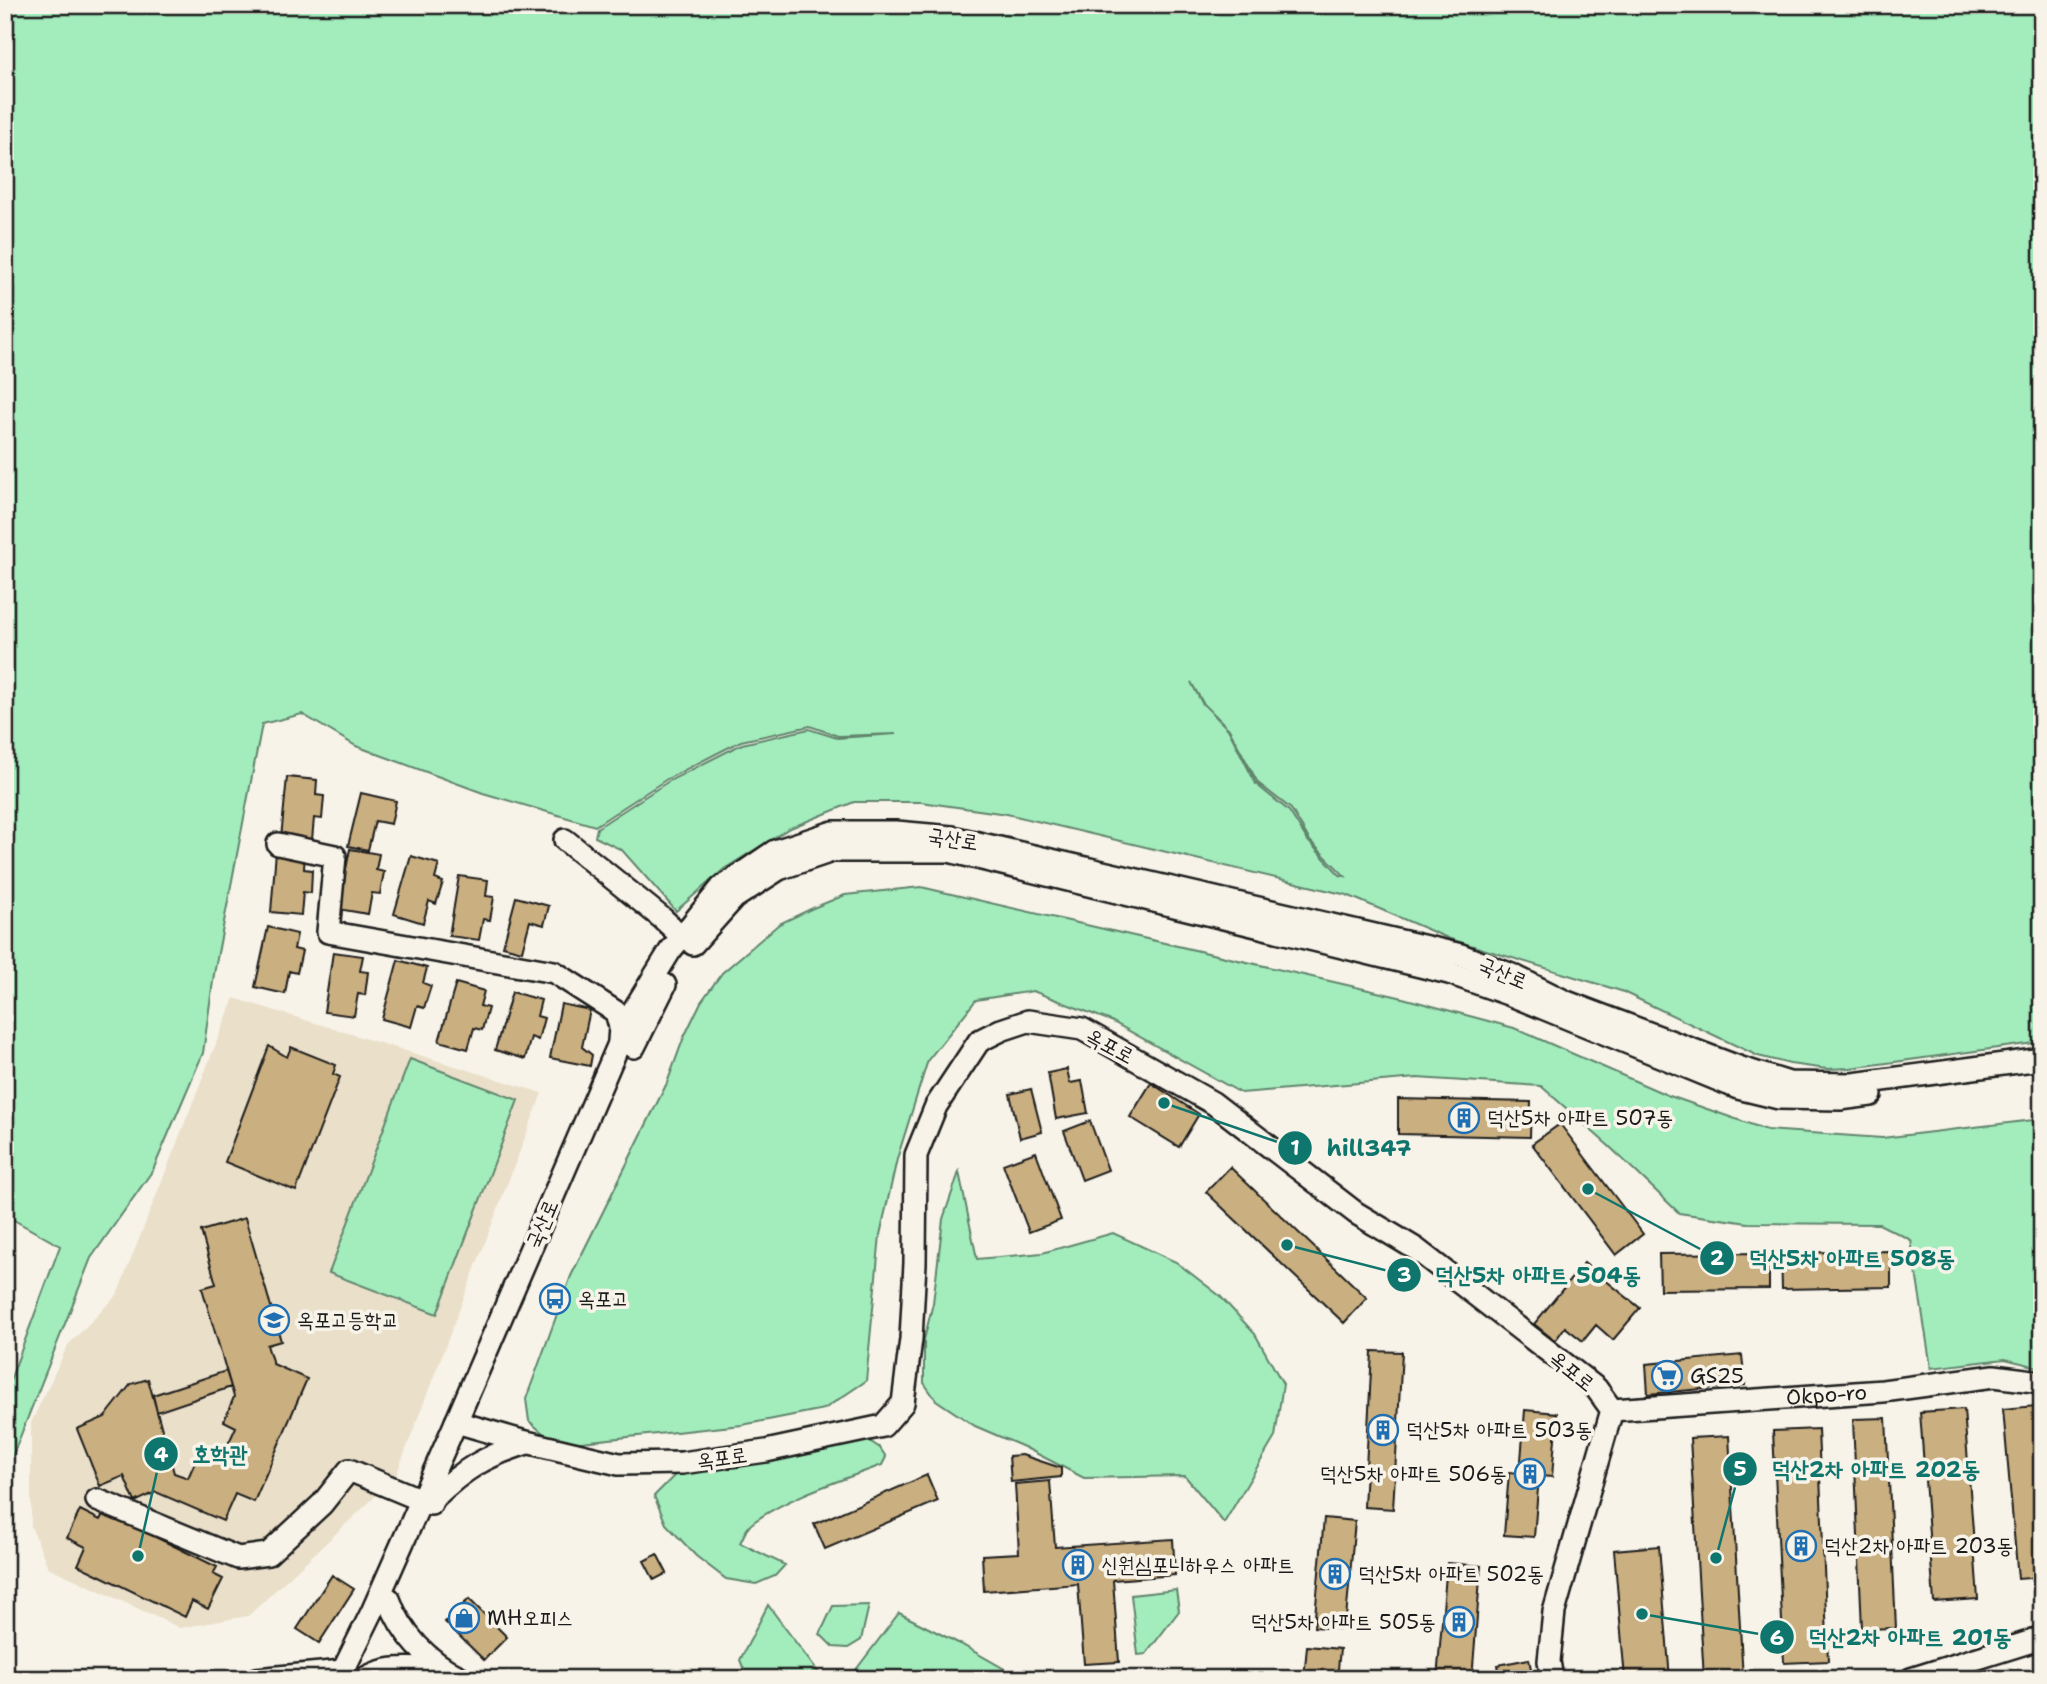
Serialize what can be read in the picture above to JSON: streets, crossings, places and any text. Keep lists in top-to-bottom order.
{
  "streets": {
    "street": ["국산로", "옥포로", "Okpo-ro"]
  },
  "crossings": [
    ["국산로", "옥포로"],
    ["옥포로", "Okpo-ro"]
  ],
  "places": {
    "other": [
      "hill347",
      "덕산5차 아파트 508동",
      "덕산5차 아파트 504동",
      "호학관",
      "덕산2차 아파트 202동",
      "덕산2차 아파트 201동"
    ],
    "building": [
      "덕산5차 아파트 507동",
      "덕산5차 아파트 503동",
      "덕산5차 아파트 506동",
      "덕산2차 아파트 203동",
      "신원심포니하우스 아파트",
      "덕산5차 아파트 502동",
      "덕산5차 아파트 505동"
    ],
    "bus stop": ["옥포고"],
    "school or university": ["옥포고등학교"],
    "supermarket": ["GS25"],
    "shop": ["MH오피스"]
  }
}
